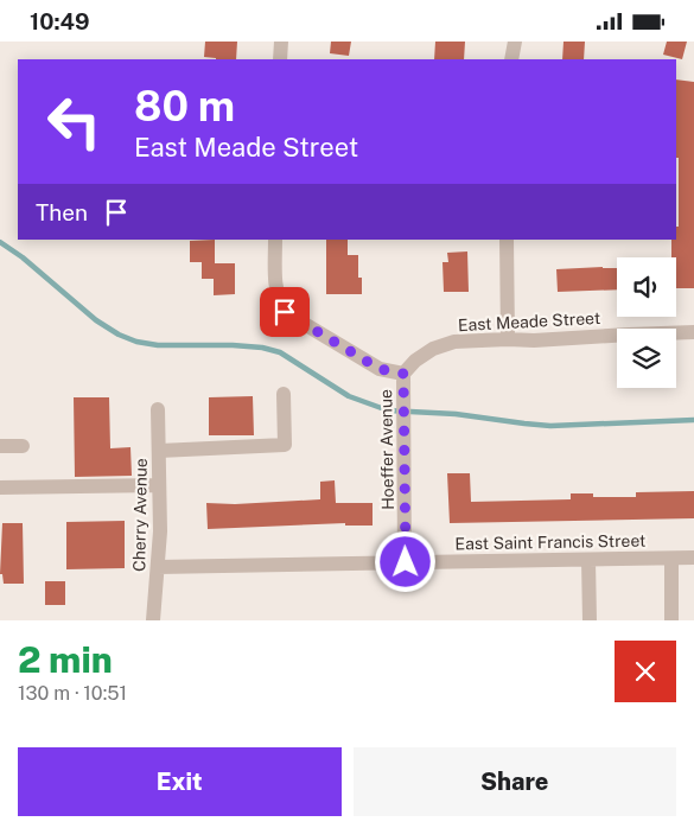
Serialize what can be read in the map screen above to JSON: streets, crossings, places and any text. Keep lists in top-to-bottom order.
{
  "streets": {
    "street": [
      "East Meade Street",
      "Hoeffer Avenue",
      "Cherry Avenue",
      "East Saint Francis Street"
    ]
  },
  "crossings": [
    ["East Meade Street", "Hoeffer Avenue"],
    ["Hoeffer Avenue", "East Saint Francis Street"],
    ["Cherry Avenue", "East Saint Francis Street"]
  ],
  "page": {
    "status": "10:49",
    "turn": ["80 m", "East Meade Street"],
    "then": "Then",
    "heading": ["2 min", "130 m · 10:51"],
    "buttons": ["Exit", "Share"]
  }
}
